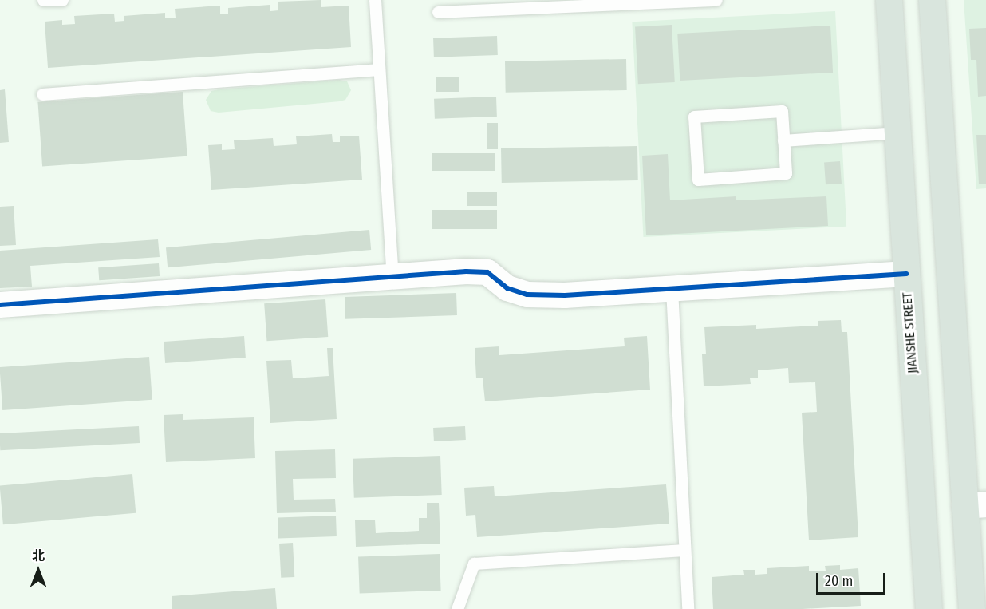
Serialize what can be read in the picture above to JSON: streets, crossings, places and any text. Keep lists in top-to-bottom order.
{
  "streets": {
    "main road": ["JIANSHE STREET"]
  },
  "scale_bar": "20 m",
  "north": "top"
}
